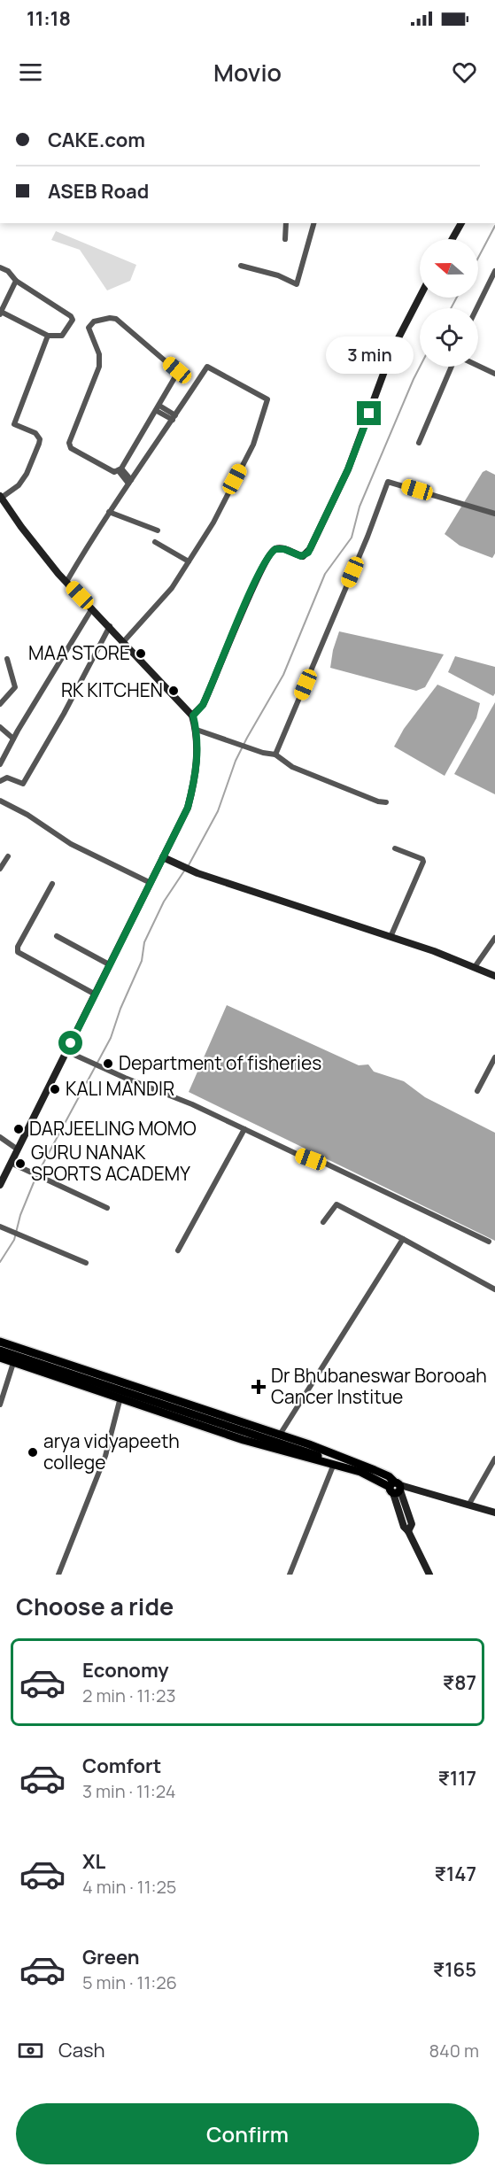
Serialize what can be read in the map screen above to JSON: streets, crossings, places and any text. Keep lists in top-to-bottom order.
{
  "places": {
    "other": [
      "MAA STORE",
      "RK KITCHEN",
      "Department of fisheries",
      "KALI MANDIR",
      "DARJEELING MOMO",
      "GURU NANAK SPORTS ACADEMY",
      "arya vidyapeeth college"
    ],
    "health": ["Dr Bhubaneswar Borooah Cancer Institue"]
  },
  "north": "left",
  "page": {
    "status": "11:18",
    "header": "Movio",
    "banner": ["CAKE.com", "ASEB Road"],
    "bubble": "3 min",
    "heading": "Choose a ride",
    "list": [
      {
        "name": "Economy",
        "note": "2 min · 11:23",
        "value": "₹87"
      },
      {
        "name": "Comfort",
        "note": "3 min · 11:24",
        "value": "₹117"
      },
      {
        "name": "XL",
        "note": "4 min · 11:25",
        "value": "₹147"
      },
      {
        "name": "Green",
        "note": "5 min · 11:26",
        "value": "₹165"
      }
    ],
    "pay": ["Cash", "840 m"],
    "buttons": "Confirm"
  }
}
